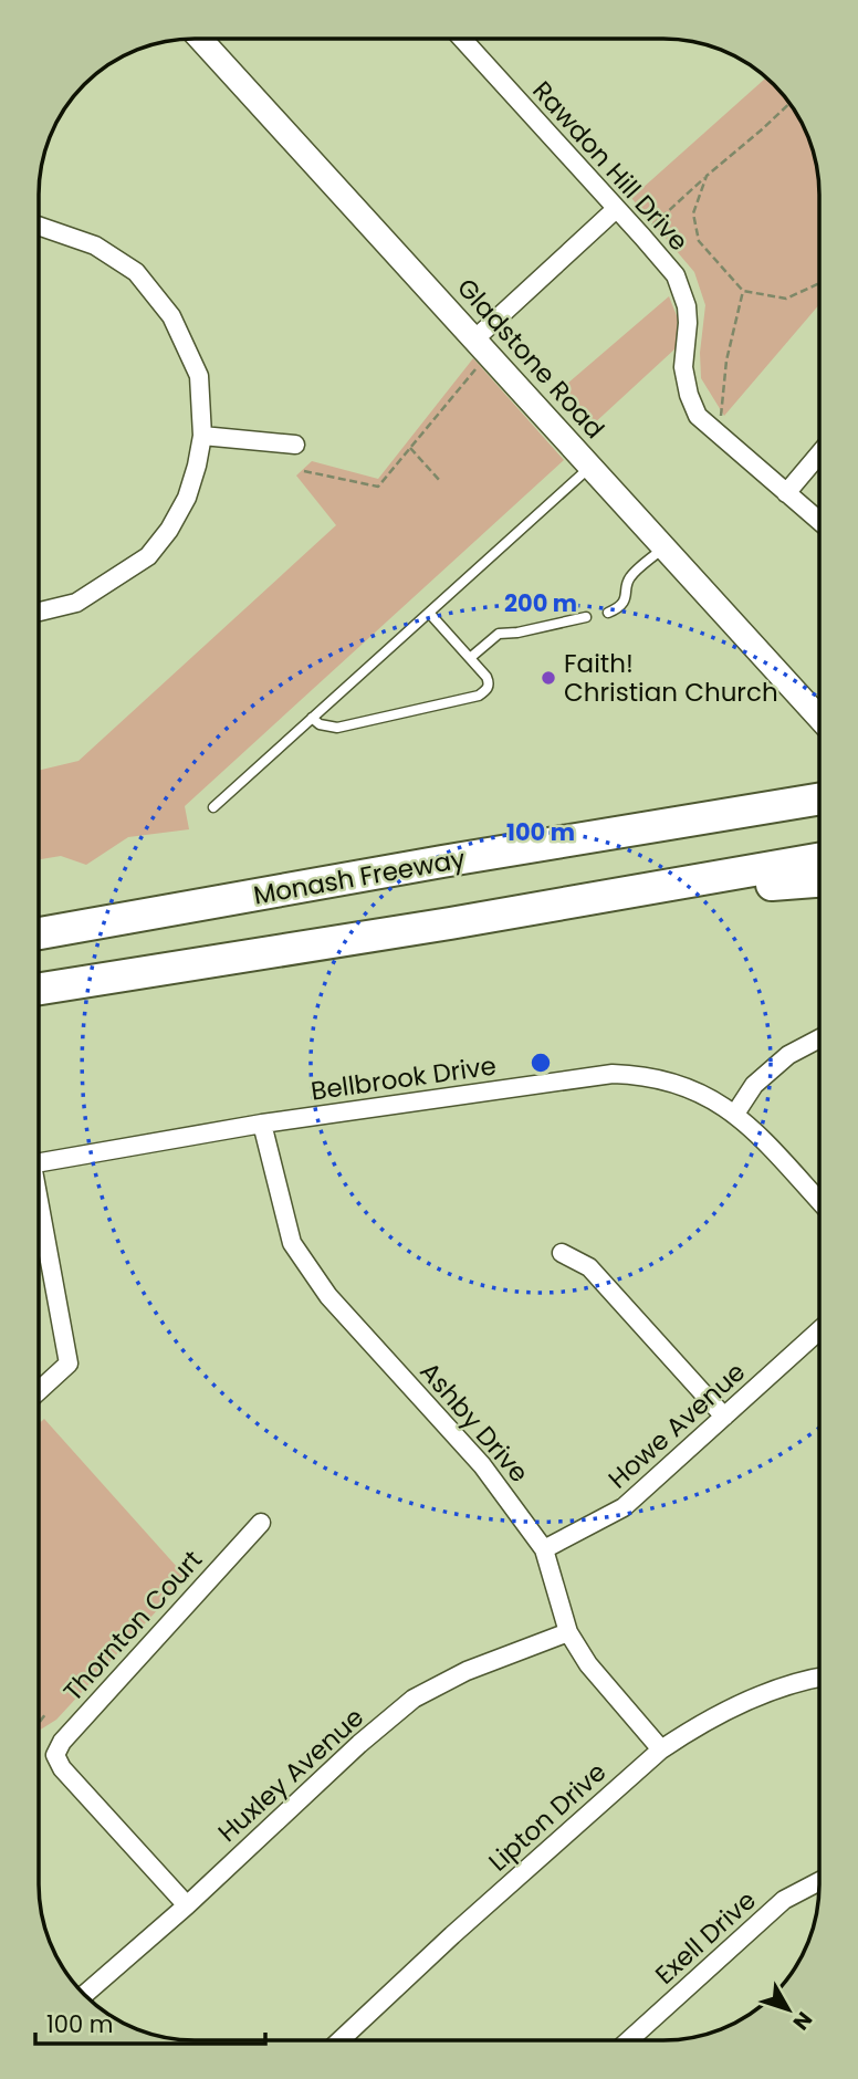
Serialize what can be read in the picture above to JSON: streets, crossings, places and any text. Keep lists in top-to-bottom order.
{
  "streets": {
    "highway": ["Monash Freeway"],
    "main road": ["Gladstone Road"],
    "street": [
      "Rawdon Hill Drive",
      "Bellbrook Drive",
      "Ashby Drive",
      "Howe Avenue",
      "Thornton Court",
      "Huxley Avenue",
      "Lipton Drive",
      "Exell Drive"
    ]
  },
  "crossings": [
    ["Bellbrook Drive", "Ashby Drive"],
    ["Ashby Drive", "Howe Avenue"],
    ["Ashby Drive", "Huxley Avenue"],
    ["Ashby Drive", "Lipton Drive"],
    ["Thornton Court", "Huxley Avenue"]
  ],
  "places": ["Faith! Christian Church"],
  "scale_bar": "100 m",
  "north": "bottom right",
  "rings": ["200 m", "100 m"]
}
